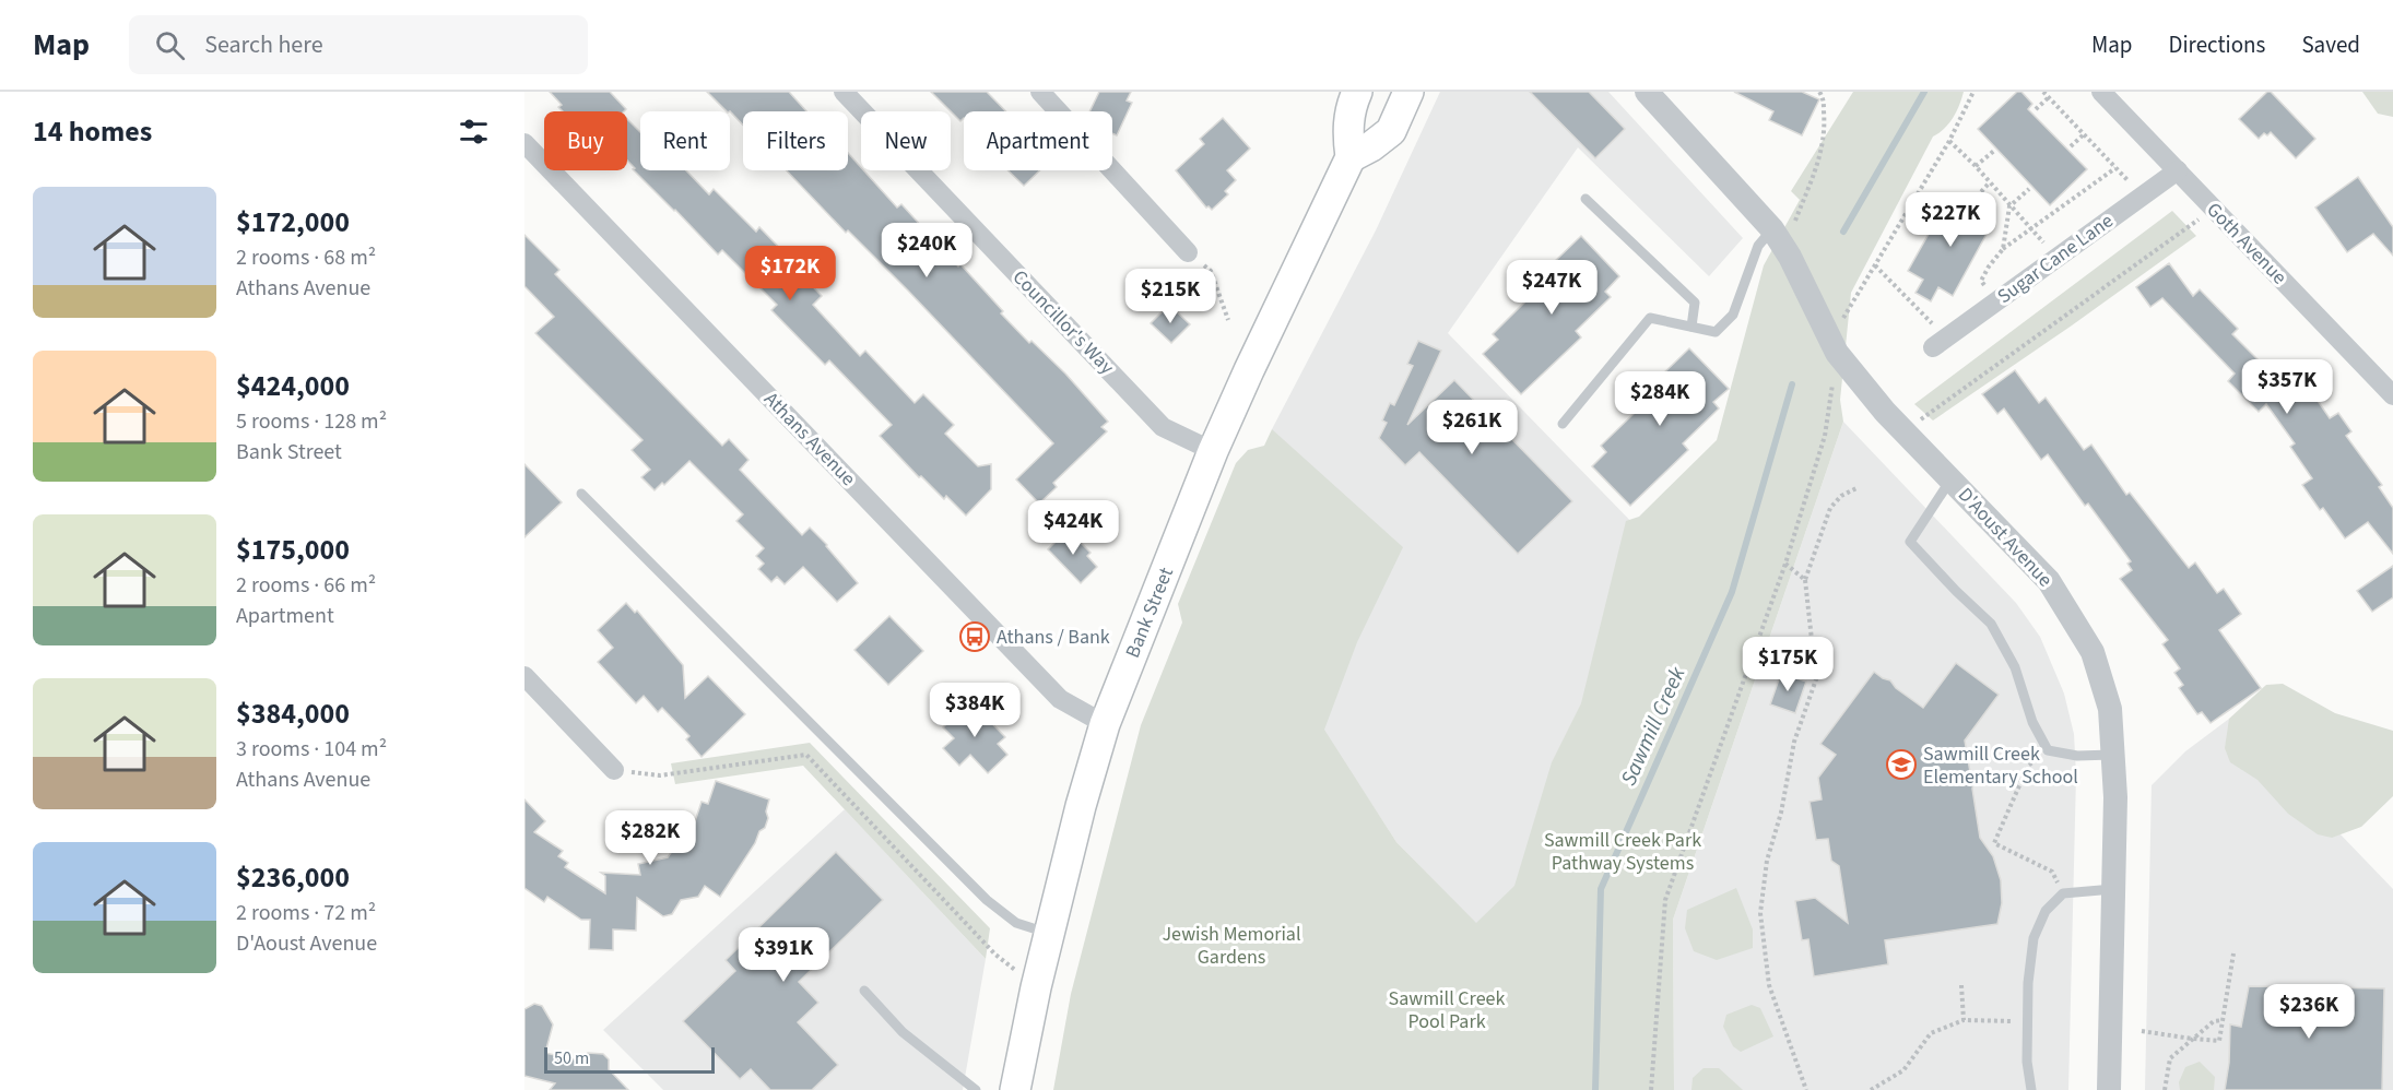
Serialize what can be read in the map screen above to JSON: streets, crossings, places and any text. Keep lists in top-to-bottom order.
{
  "streets": {
    "main road": ["Bank Street"],
    "street": [
      "Goth Avenue",
      "Sugar Cane Lane",
      "Councillor's Way",
      "Athans Avenue",
      "D'Aoust Avenue"
    ]
  },
  "crossings": [
    ["Goth Avenue", "Sugar Cane Lane"],
    ["Councillor's Way", "Bank Street"],
    ["Athans Avenue", "Bank Street"]
  ],
  "water": ["Sawmill Creek"],
  "parks": ["Sawmill Creek Park Pathway Systems", "Jewish Memorial Gardens", "Sawmill Creek Pool Park"],
  "places": {
    "bus stop": ["Athans / Bank"],
    "school or university": ["Sawmill Creek Elementary School"]
  },
  "scale_bar": "50 m",
  "page": {
    "header": "Map",
    "search": "Search here",
    "nav": ["Map", "Directions", "Saved"],
    "heading": "14 homes",
    "chip": [
      "Buy",
      "Rent",
      "Filters",
      "New",
      "Apartment"
    ],
    "list": [
      {
        "name": "$172,000",
        "note": "2 rooms · 68 m² · Athans Avenue"
      },
      {
        "name": "$424,000",
        "note": "5 rooms · 128 m² · Bank Street"
      },
      {
        "name": "$175,000",
        "note": "2 rooms · 66 m² · Apartment"
      },
      {
        "name": "$384,000",
        "note": "3 rooms · 104 m² · Athans Avenue"
      },
      {
        "name": "$236,000",
        "note": "2 rooms · 72 m² · D'Aoust Avenue"
      }
    ],
    "price": [
      "$227K",
      "$240K",
      "$172K",
      "$247K",
      "$215K",
      "$357K",
      "$284K",
      "$261K",
      "$424K",
      "$175K",
      "$384K",
      "$282K",
      "$391K",
      "$236K"
    ],
    "scale": "50 m"
  }
}
